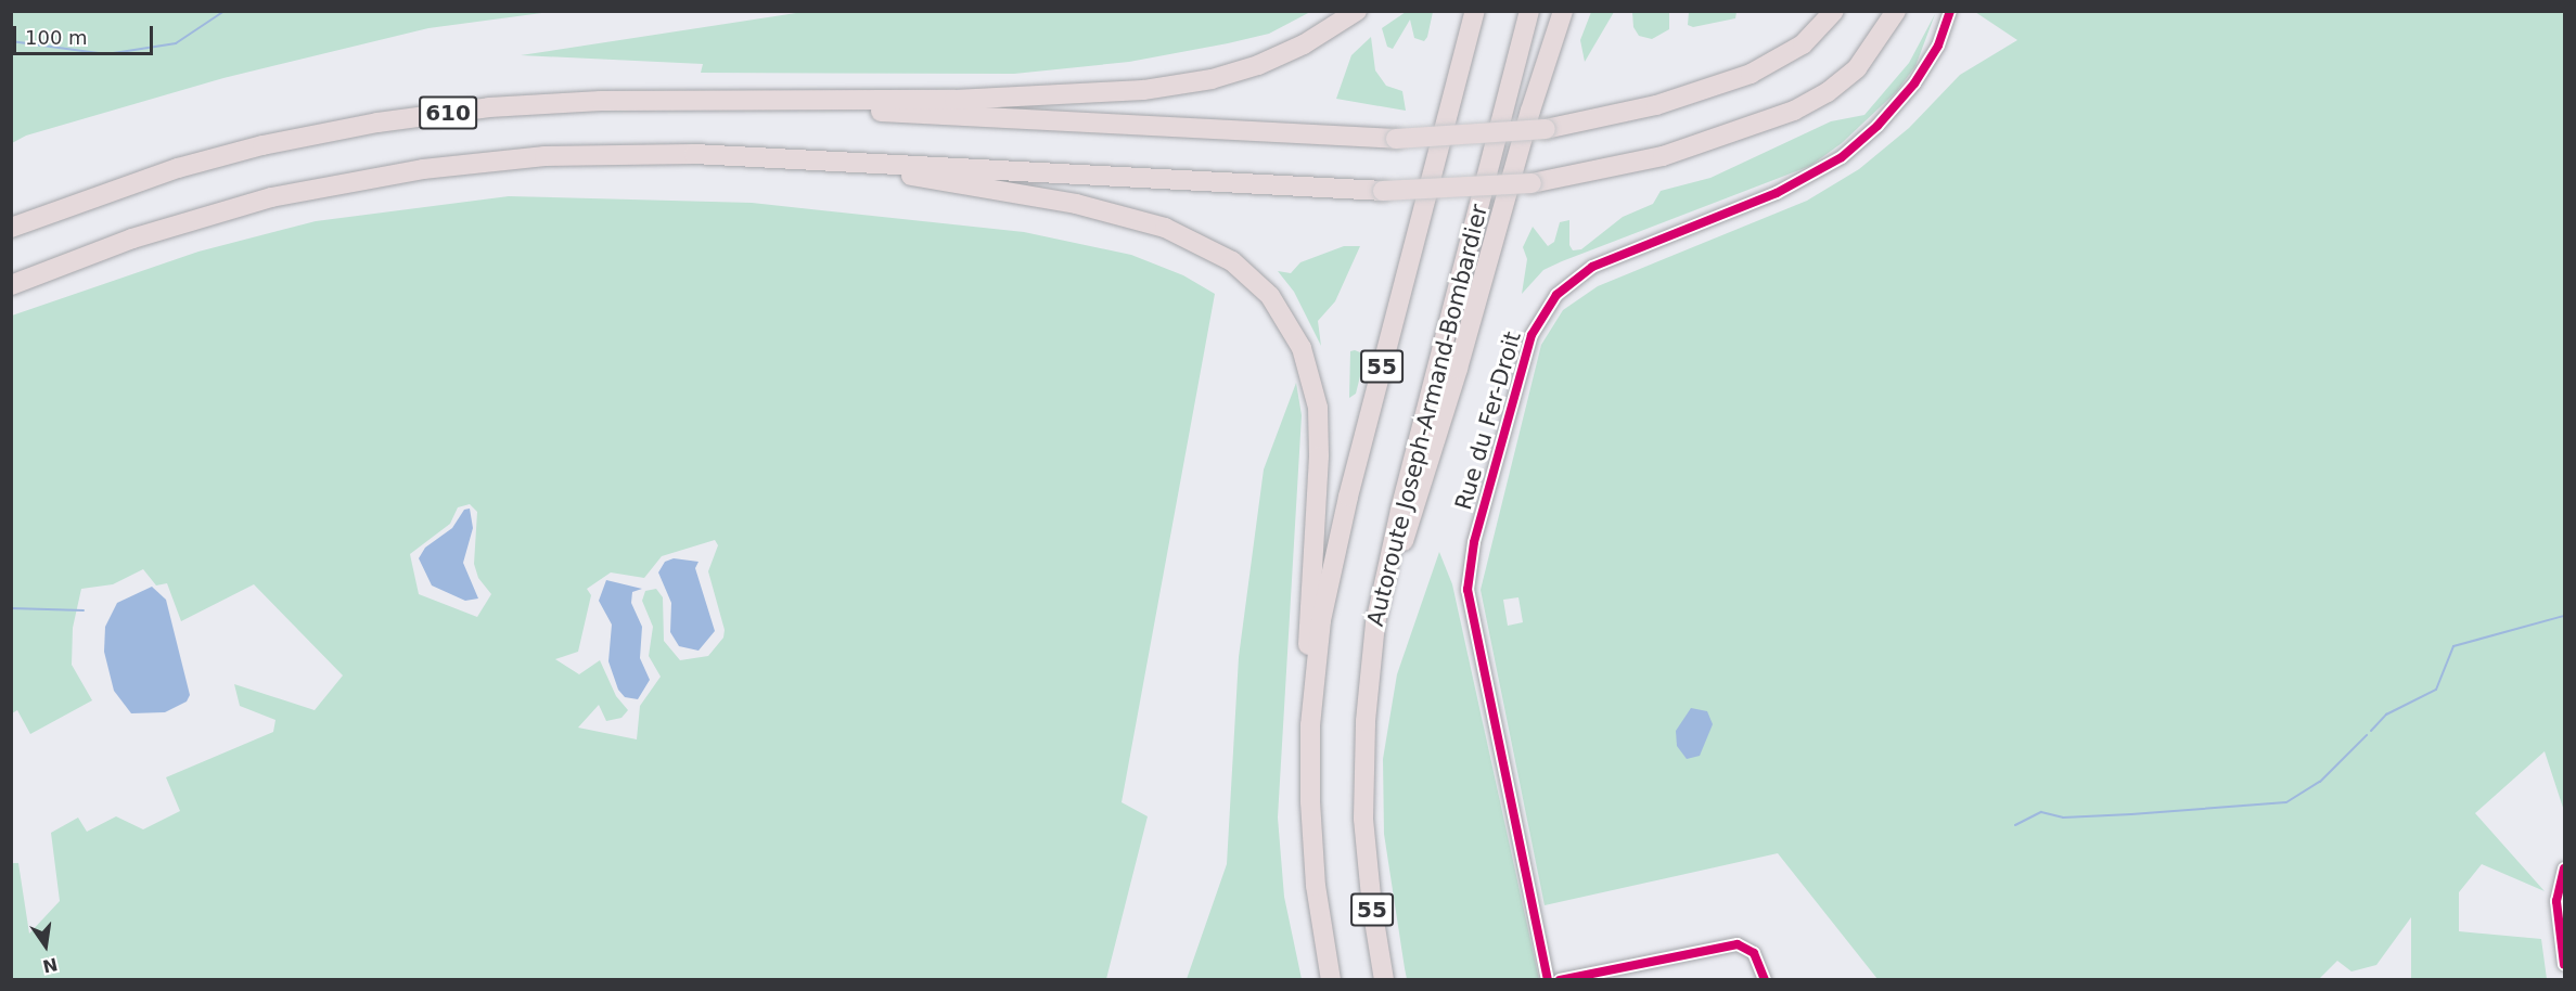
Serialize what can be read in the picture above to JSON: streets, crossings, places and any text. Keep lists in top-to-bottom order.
{
  "streets": {
    "highway": ["610", "55", "Autoroute Joseph-Armand-Bombardier"],
    "street": ["Rue du Fer-Droit"]
  },
  "scale_bar": "100 m",
  "north": "bottom"
}
